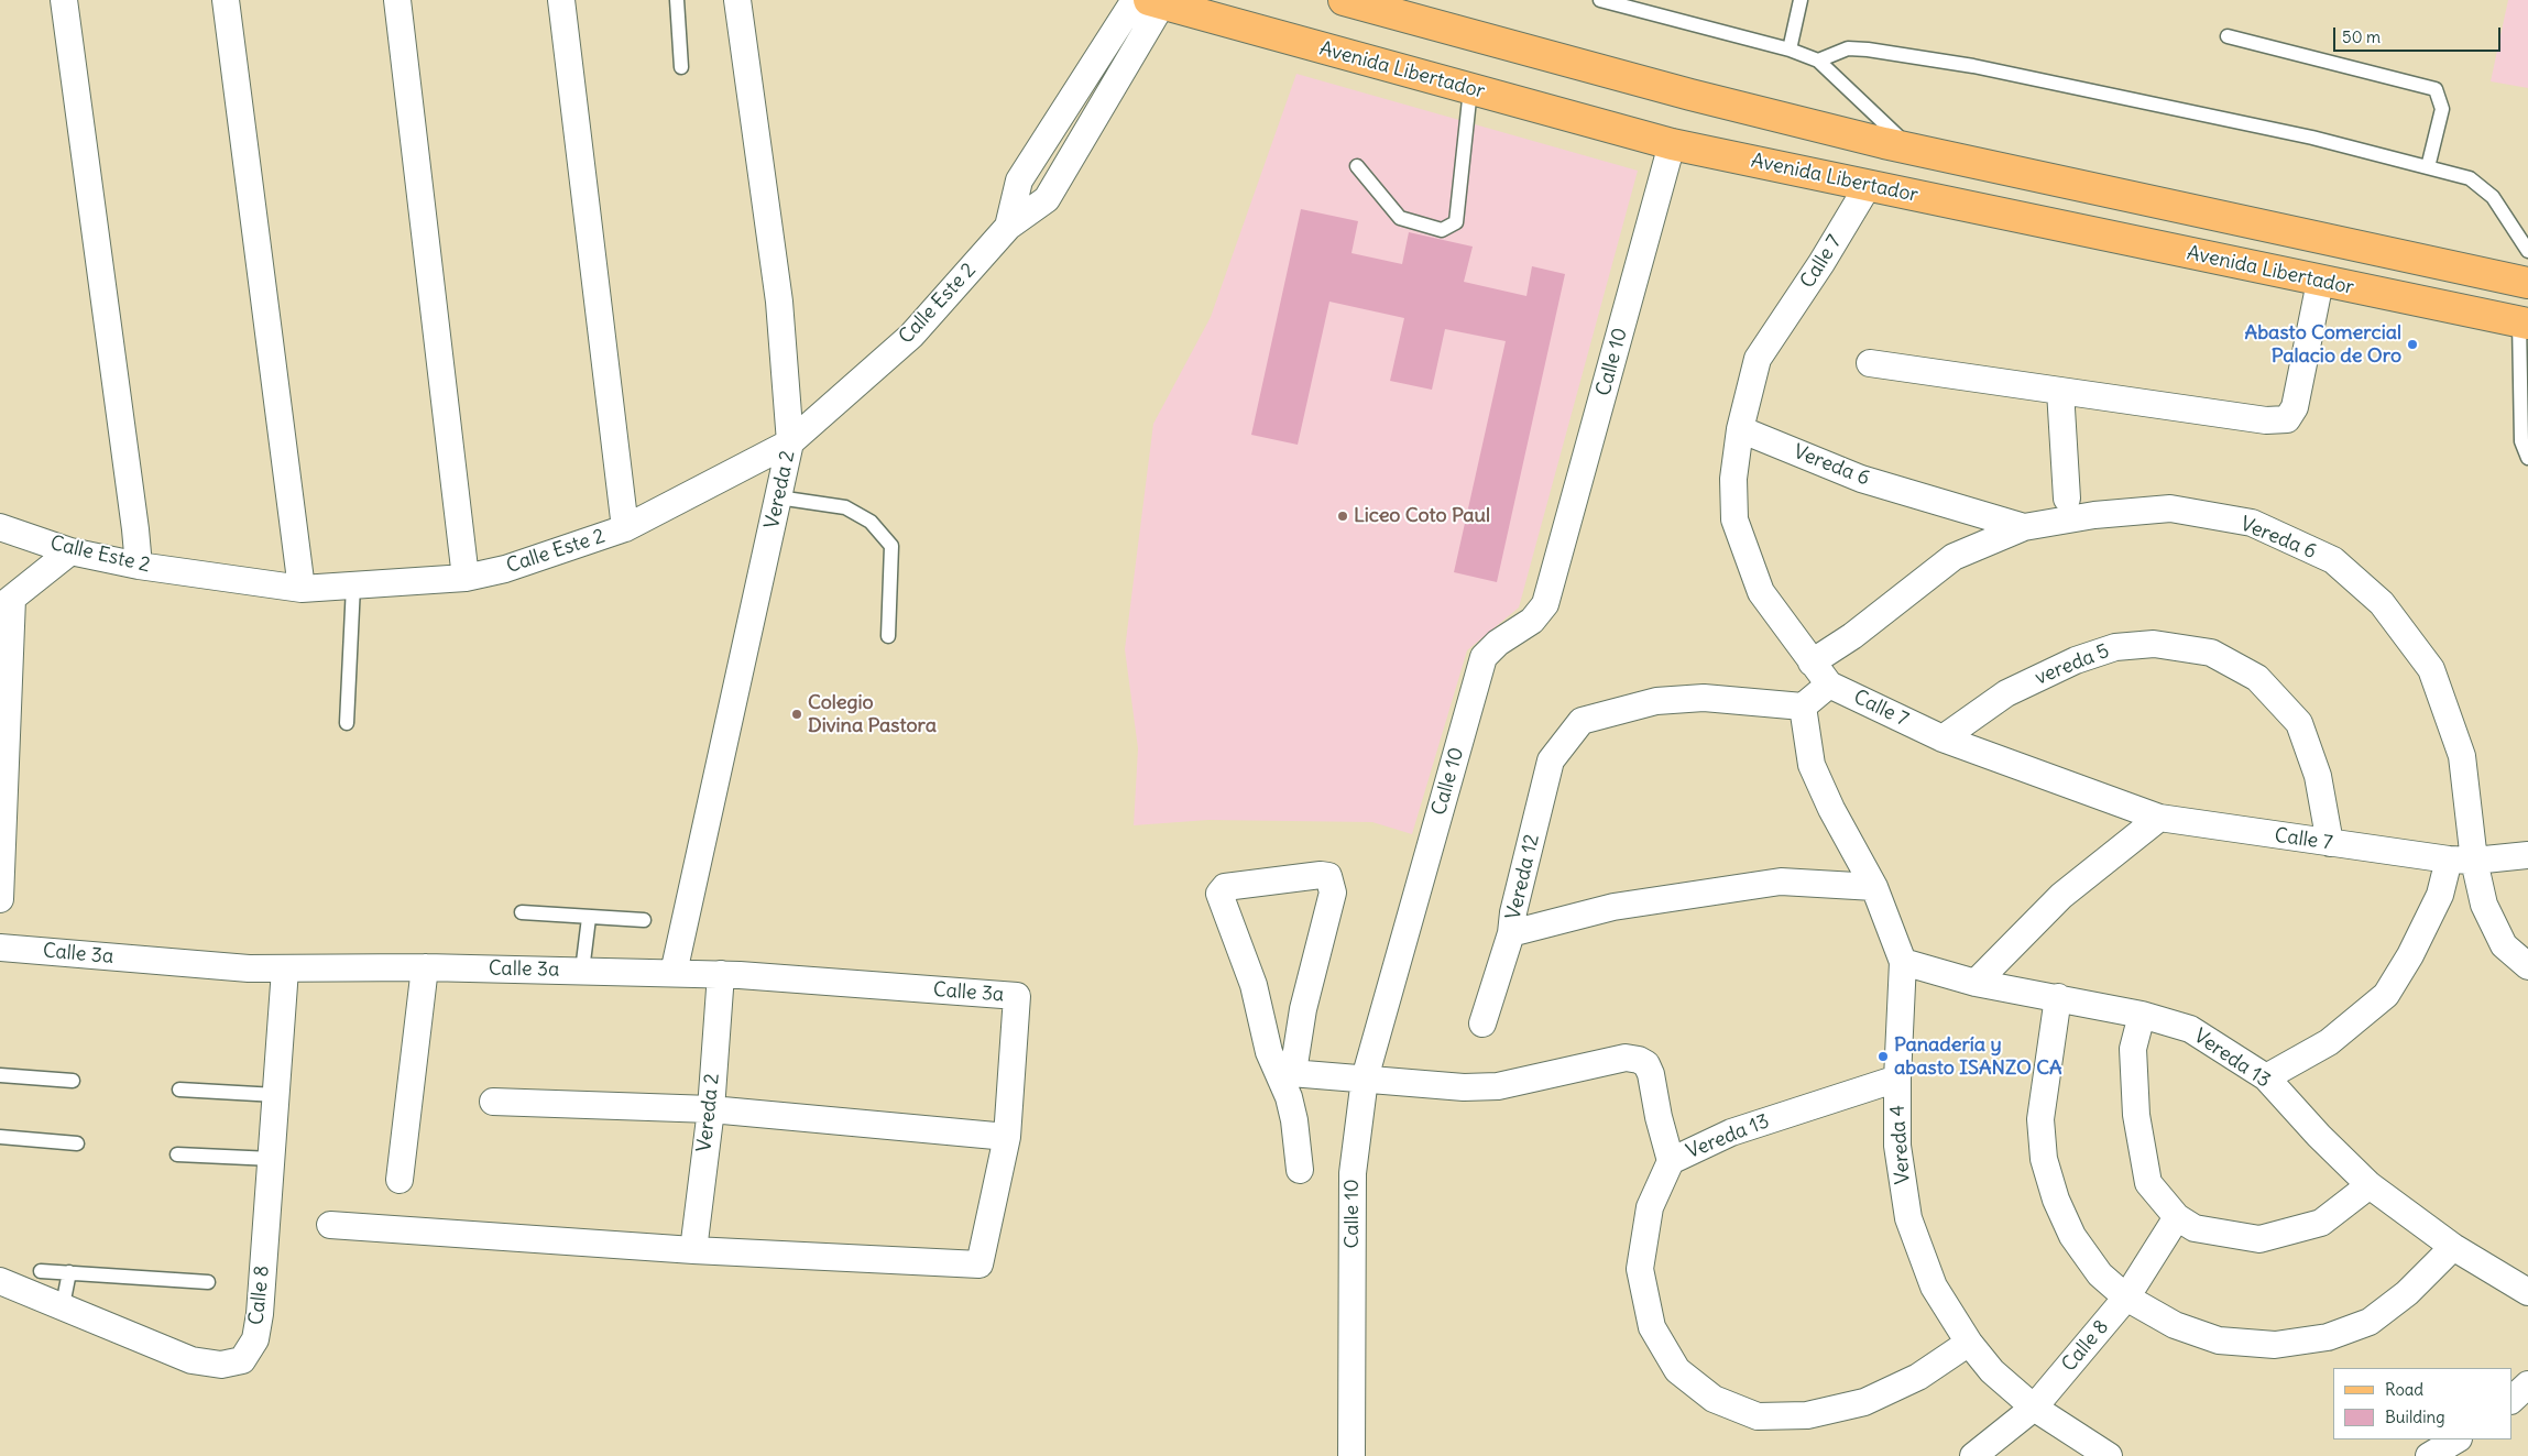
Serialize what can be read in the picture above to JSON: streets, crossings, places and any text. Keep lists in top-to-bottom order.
{
  "streets": {
    "main road": ["Avenida Libertador"],
    "street": [
      "Calle 7",
      "Calle Este 2",
      "Calle 10",
      "Vereda 6",
      "Vereda 2",
      "vereda 5",
      "Vereda 12",
      "Calle 3a",
      "Vereda 13",
      "Vereda 4",
      "Calle 8"
    ]
  },
  "crossings": [
    ["Avenida Libertador", "Calle 7"],
    ["Avenida Libertador", "Calle Este 2"],
    ["Avenida Libertador", "Calle 10"],
    ["Calle 7", "Vereda 6"],
    ["Calle 7", "vereda 5"],
    ["Calle Este 2", "Vereda 2"],
    ["Vereda 2", "Calle 3a"],
    ["Vereda 12", "Vereda 4"],
    ["Calle 3a", "Calle 8"],
    ["Vereda 13", "Vereda 4"],
    ["Vereda 4", "Calle 8"]
  ],
  "places": [
    "Abasto Comercial Palacio de Oro",
    "Liceo Coto Paul",
    "Colegio Divina Pastora",
    "Panadería y abasto ISANZO CA"
  ],
  "legend": ["Road", "Building"],
  "scale_bar": "50 m"
}
